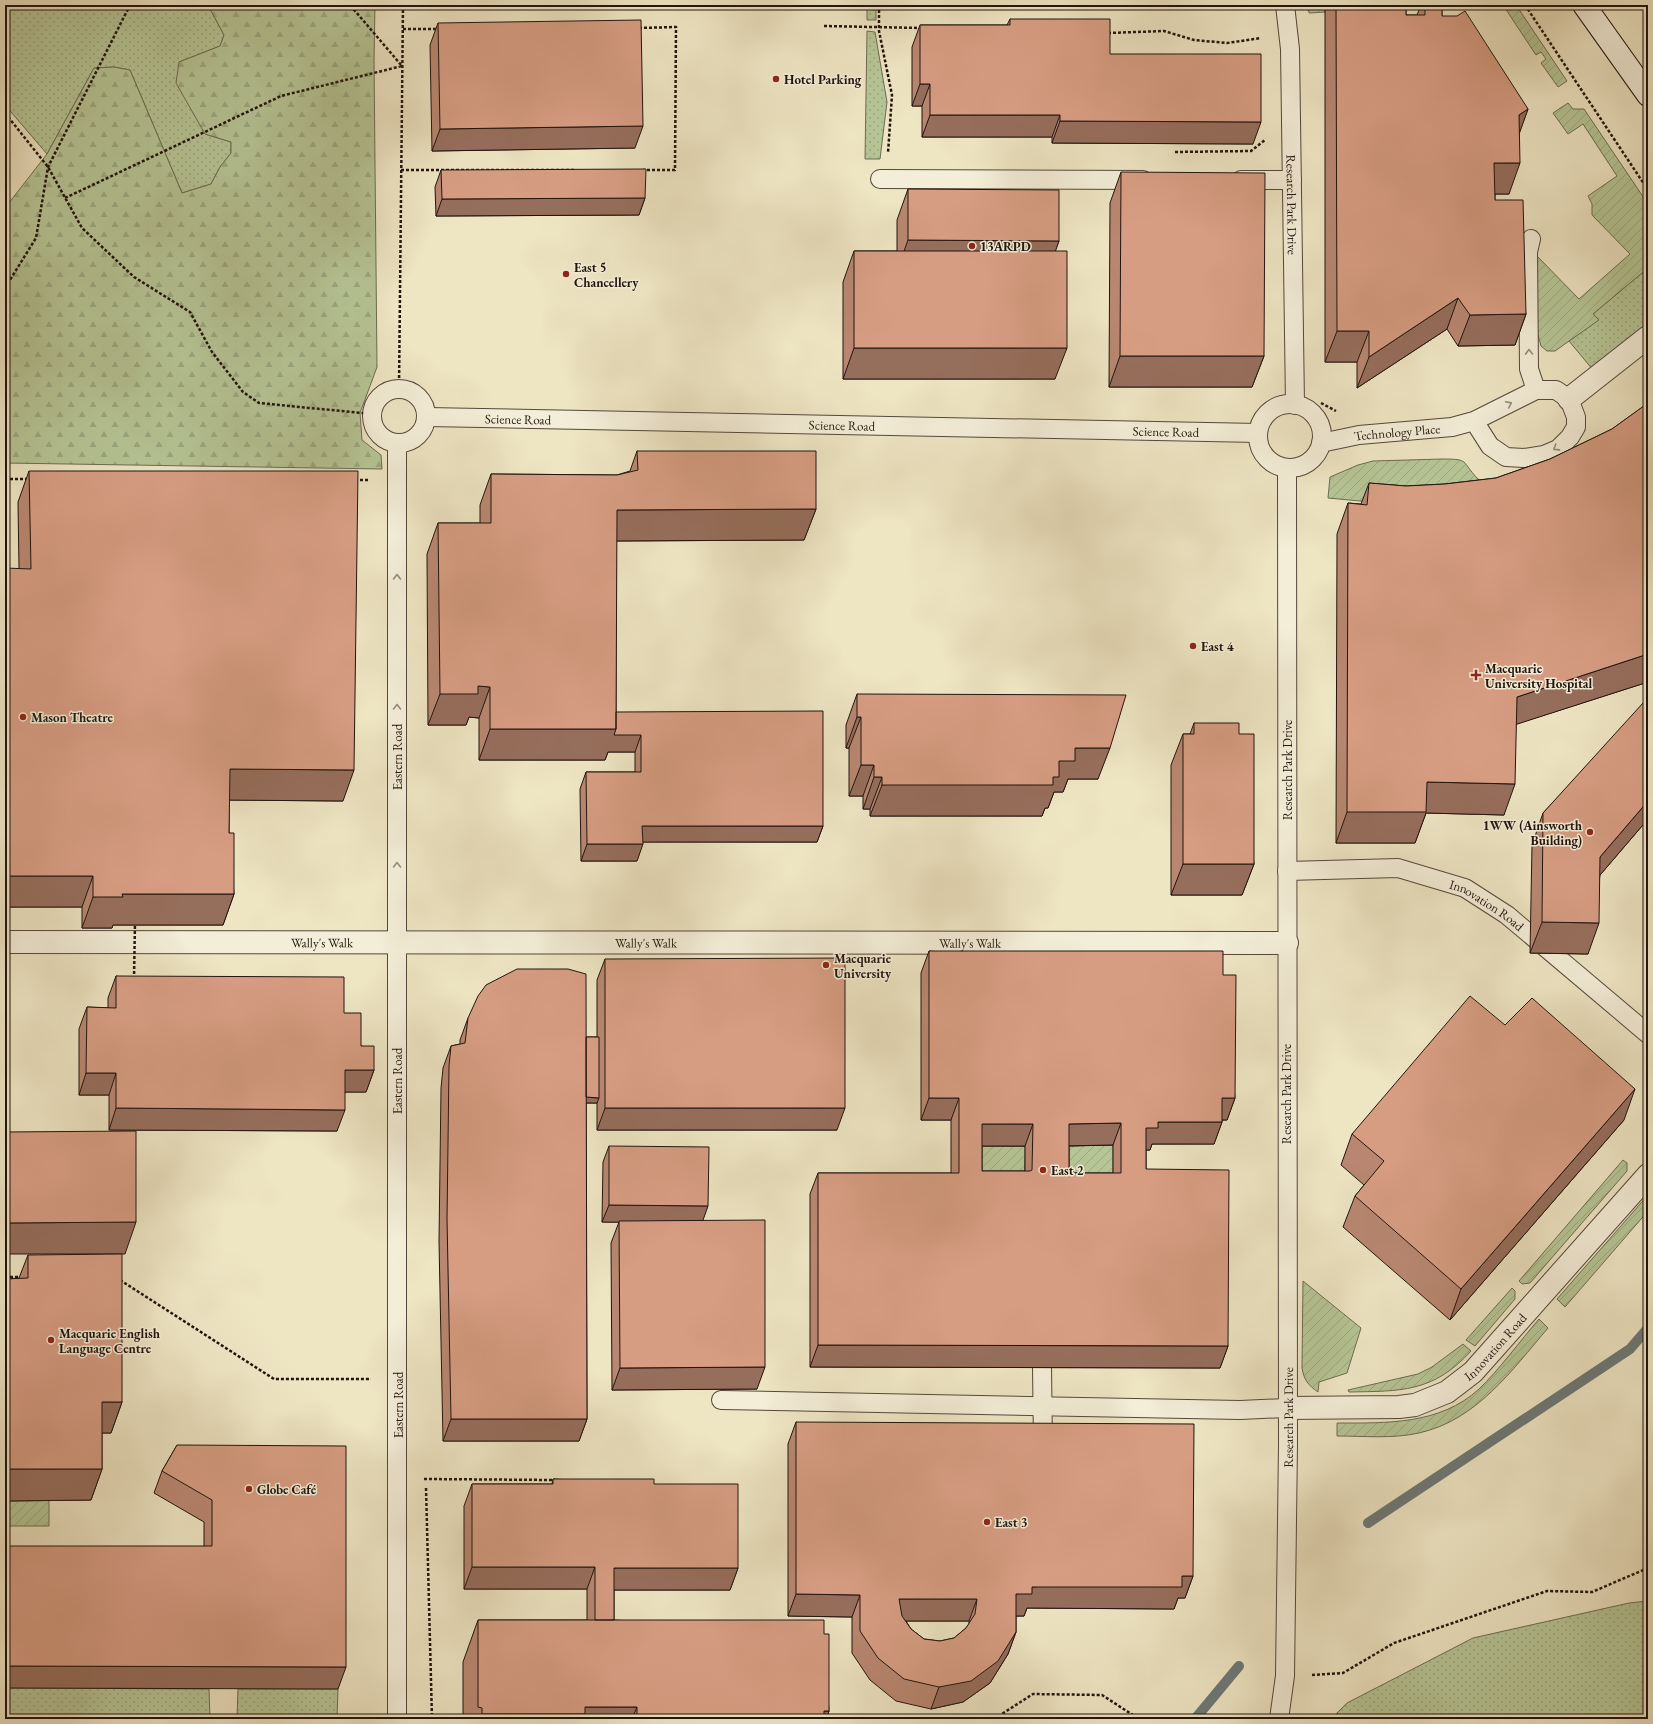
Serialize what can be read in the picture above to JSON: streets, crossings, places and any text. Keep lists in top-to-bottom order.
{
  "streets": {
    "street": ["Innovation Road", "Wally's Walk"],
    "lane": [
      "Research Park Drive",
      "Science Road",
      "Technology Place",
      "Eastern Road"
    ]
  },
  "crossings": [
    ["Research Park Drive", "Science Road"],
    ["Research Park Drive", "Technology Place"],
    ["Research Park Drive", "Innovation Road"],
    ["Research Park Drive", "Wally's Walk"],
    ["Science Road", "Technology Place"],
    ["Science Road", "Eastern Road"],
    ["Eastern Road", "Wally's Walk"]
  ],
  "one_way": ["Eastern Road"],
  "places": {
    "other": [
      "Hotel Parking",
      "13ARPD",
      "East 5 Chancellery",
      "East 4",
      "Mason Theatre",
      "1WW (Ainsworth Building)",
      "Macquarie University",
      "East 2",
      "Macquarie English Language Centre",
      "Globe Café",
      "East 3"
    ],
    "health": ["Macquarie University Hospital"]
  }
}
